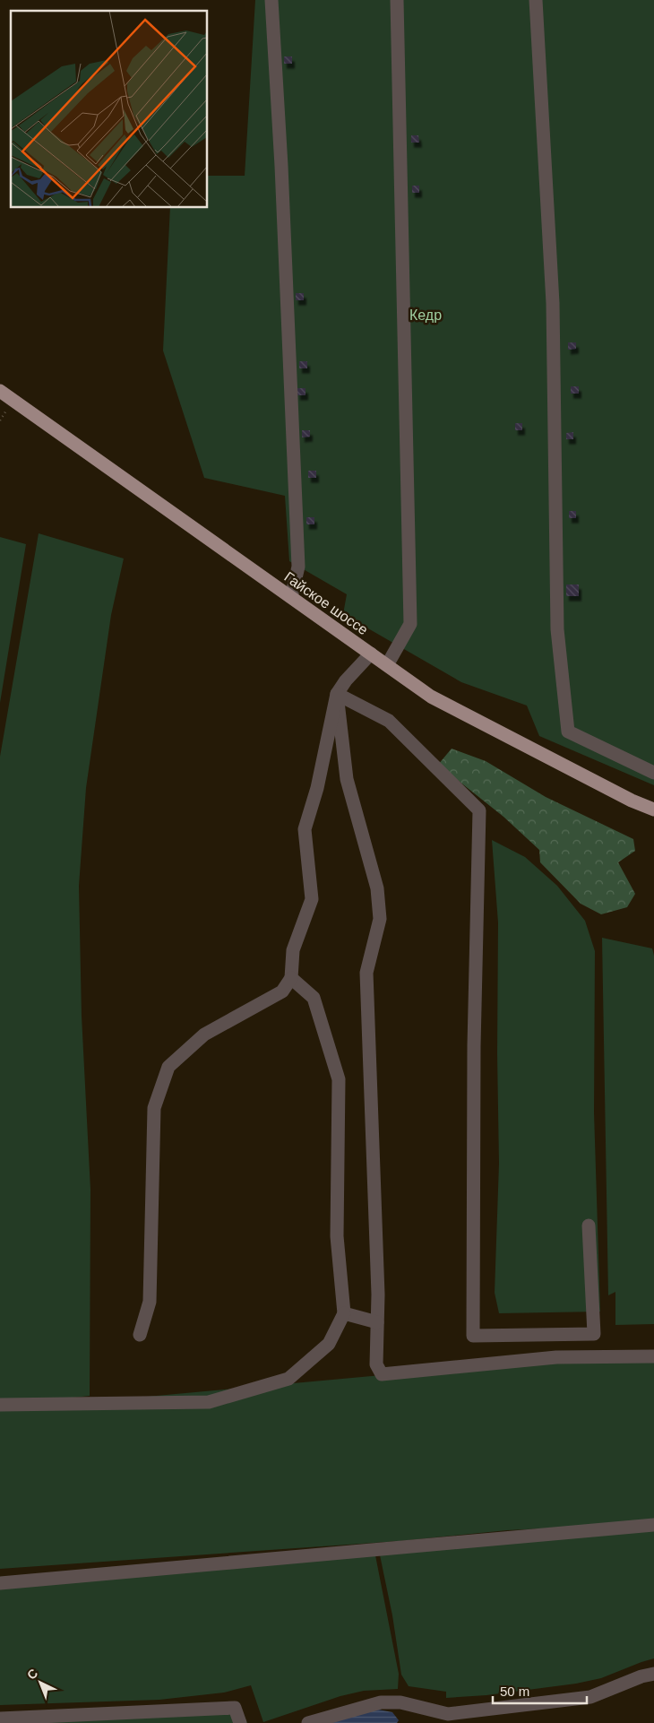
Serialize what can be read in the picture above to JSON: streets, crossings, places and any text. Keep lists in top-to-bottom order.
{
  "streets": {
    "main road": ["Гайское шоссе"]
  },
  "parks": ["Кедр"],
  "scale_bar": "50 m",
  "north": "top left"
}
